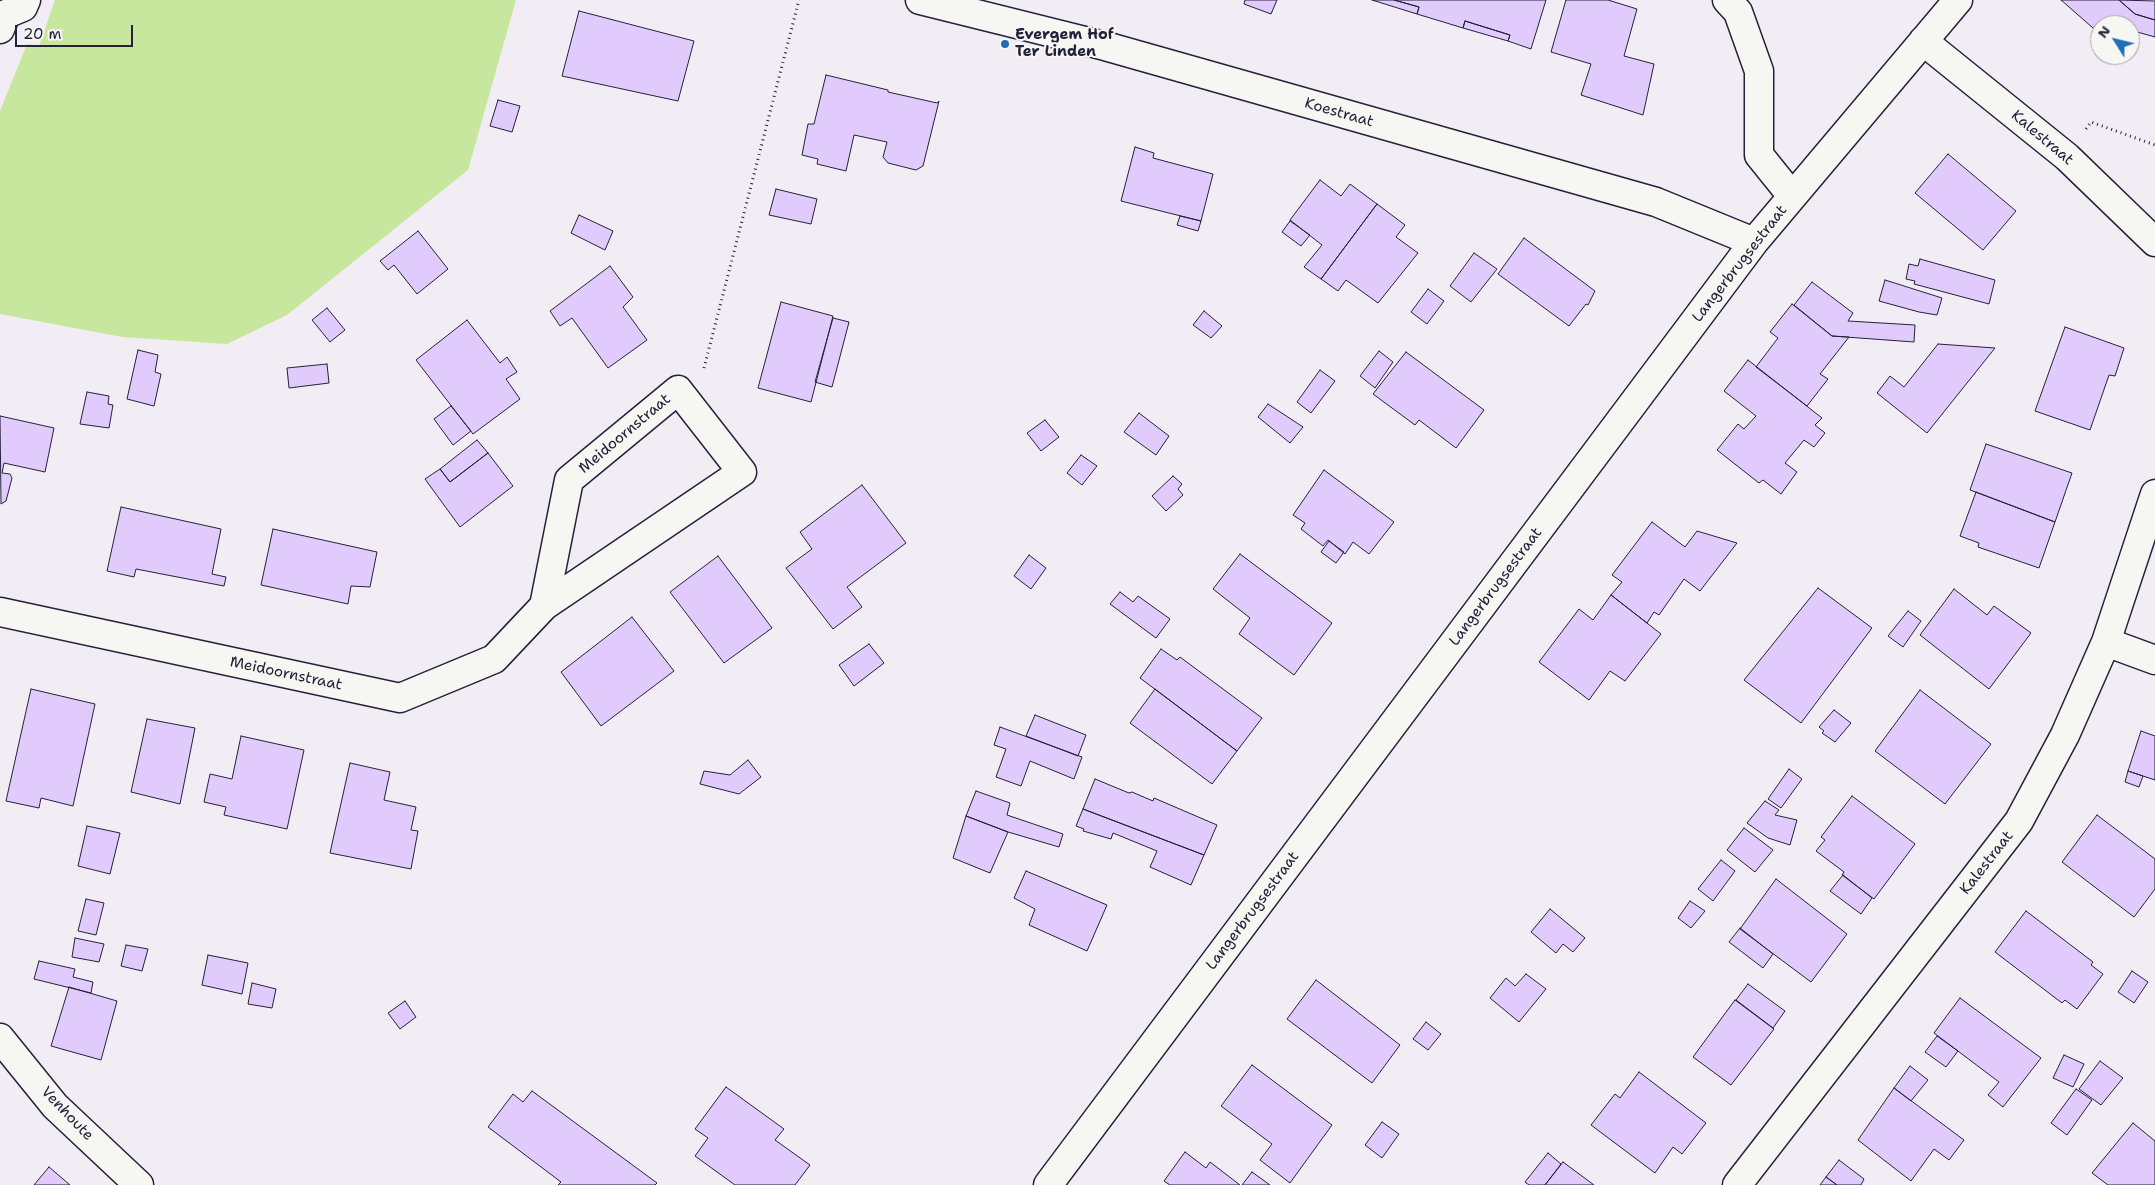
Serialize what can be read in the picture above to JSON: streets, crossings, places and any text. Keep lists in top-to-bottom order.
{
  "streets": {
    "street": [
      "Koestraat",
      "Kalestraat",
      "Langerbrugsestraat",
      "Meidoornstraat",
      "Venhoute"
    ]
  },
  "crossings": [
    ["Koestraat", "Langerbrugsestraat"],
    ["Kalestraat", "Langerbrugsestraat"]
  ],
  "places": ["Evergem Hof Ter Linden"],
  "scale_bar": "20 m",
  "north": "top left"
}
